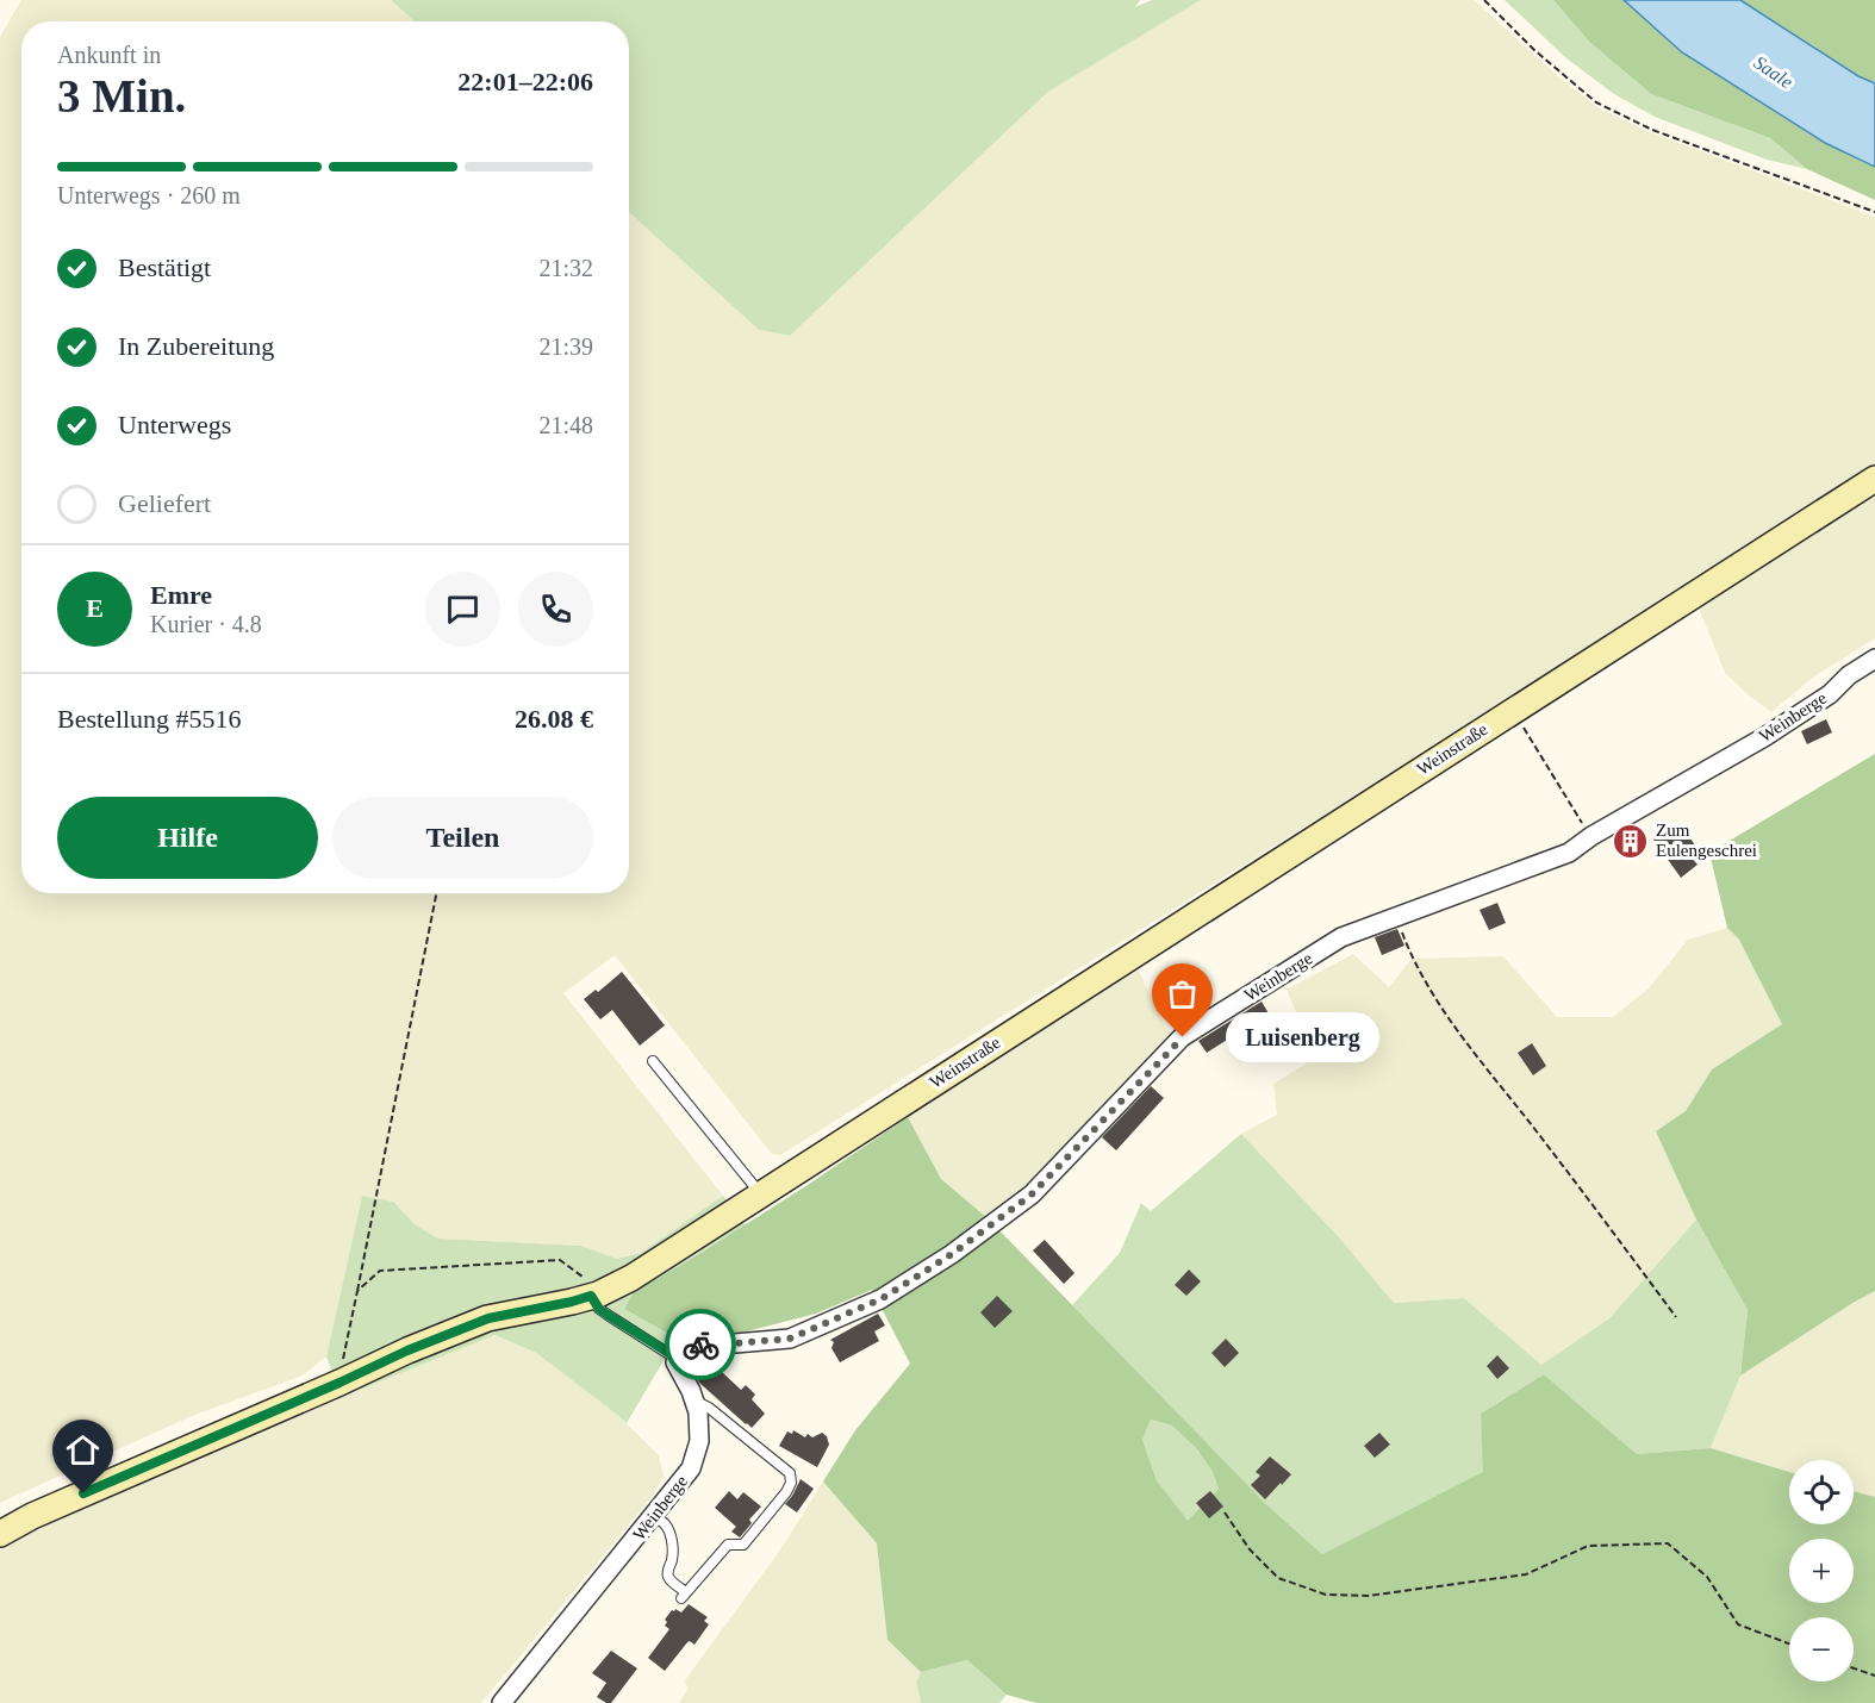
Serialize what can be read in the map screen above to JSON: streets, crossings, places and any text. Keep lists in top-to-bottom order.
{
  "streets": {
    "street": ["Weinberge", "Weinstraße"]
  },
  "water": ["Saale"],
  "places": {
    "building": ["Zum Eulengeschrei"],
    "other": ["Luisenberg"]
  },
  "page": {
    "heading": ["3 Min.", "Ankunft in", "22:01–22:06"],
    "panel": [
      "Emre",
      "Kurier · 4.8",
      "Bestellung #5516",
      "26.08 €"
    ],
    "bar": "Unterwegs · 260 m",
    "list": [
      ["Bestätigt", "21:32"],
      ["In Zubereitung", "21:39"],
      ["Unterwegs", "21:48"],
      "Geliefert"
    ],
    "round": "E",
    "buttons": ["Hilfe", "Teilen"],
    "bubble": "Luisenberg",
    "map_buttons": ["+", "−"]
  }
}
